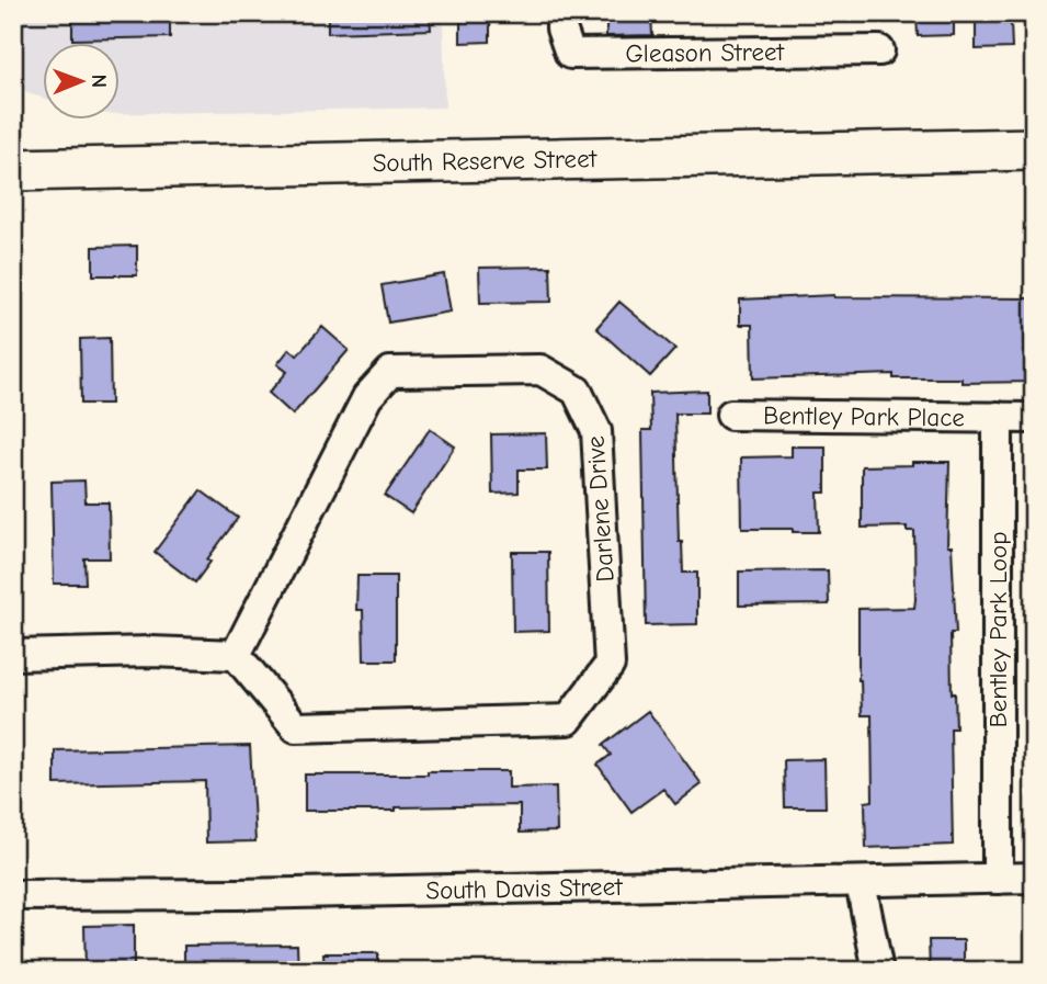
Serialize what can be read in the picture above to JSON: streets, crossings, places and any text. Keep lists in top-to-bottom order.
{
  "streets": {
    "highway": ["South Reserve Street"],
    "street": [
      "Gleason Street",
      "Bentley Park Place",
      "Darlene Drive",
      "Bentley Park Loop",
      "South Davis Street"
    ]
  },
  "crossings": [
    ["Bentley Park Place", "Bentley Park Loop"],
    ["Bentley Park Loop", "South Davis Street"]
  ],
  "north": "right"
}
